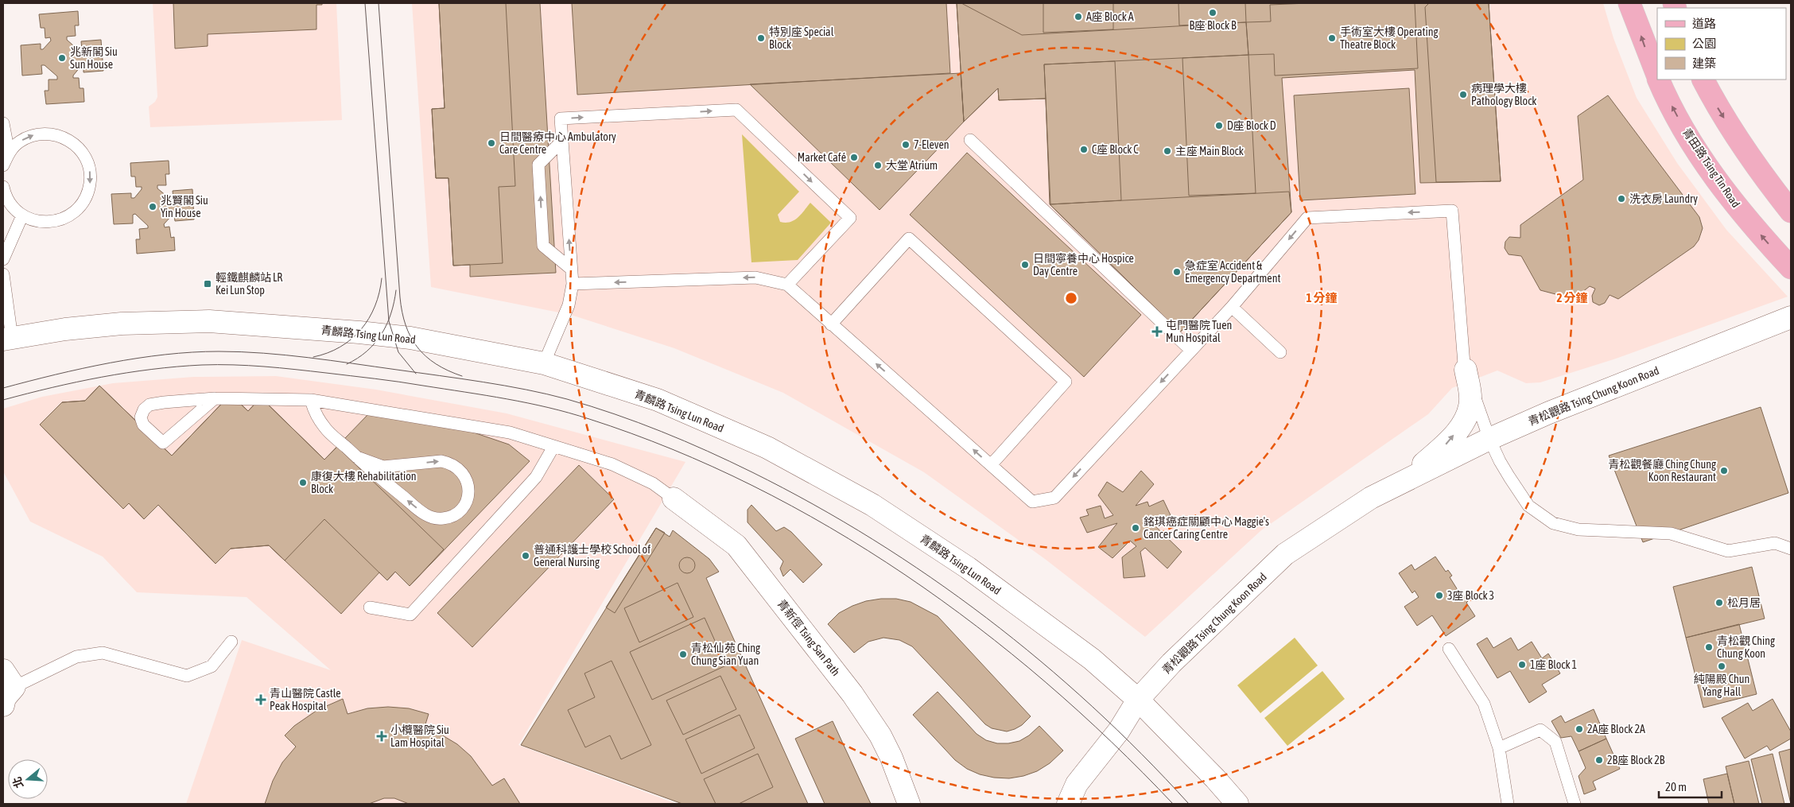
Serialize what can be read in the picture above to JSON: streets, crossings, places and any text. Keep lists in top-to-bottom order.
{
  "streets": {
    "main road": ["青田路 Tsing Tin Road"],
    "street": ["青麟路 Tsing Lun Road", "青松觀路 Tsing Chung Koon Road", "青新徑 Tsing San Path"]
  },
  "crossings": [
    ["青麟路 Tsing Lun Road", "青松觀路 Tsing Chung Koon Road"]
  ],
  "places": {
    "other": [
      "B座 Block B",
      "A座 Block A",
      "特別座 Special Block",
      "手術室大樓 Operating Theatre Block",
      "兆新閣 Siu Sun House",
      "病理學大樓 Pathology Block",
      "D座 Block D",
      "日間醫療中心 Ambulatory Care Centre",
      "7-Eleven",
      "C座 Block C",
      "主座 Main Block",
      "Market Café",
      "大堂 Atrium",
      "洗衣房 Laundry",
      "兆賢閣 Siu Yin House",
      "日間寧養中心 Hospice Day Centre",
      "急症室 Accident & Emergency Department",
      "青松觀餐廳 Ching Chung Koon Restaurant",
      "康復大樓 Rehabilitation Block",
      "銘琪癌症關顧中心 Maggie's Cancer Caring Centre",
      "普通科護士學校 School of General Nursing",
      "3座 Block 3",
      "松月居",
      "青松觀 Ching Chung Koon",
      "青松仙苑 Ching Chung Sian Yuan",
      "1座 Block 1",
      "純陽殿 Chun Yang Hall",
      "2A座 Block 2A",
      "2B座 Block 2B"
    ],
    "transit": ["輕鐵麒麟站 LR Kei Lun Stop"],
    "health": ["屯門醫院 Tuen Mun Hospital", "青山醫院 Castle Peak Hospital", "小欖醫院 Siu Lam Hospital"]
  },
  "legend": ["道路", "公園", "建築"],
  "scale_bar": "20 m",
  "north": "left",
  "rings": ["1 分鐘", "2 分鐘"]
}
